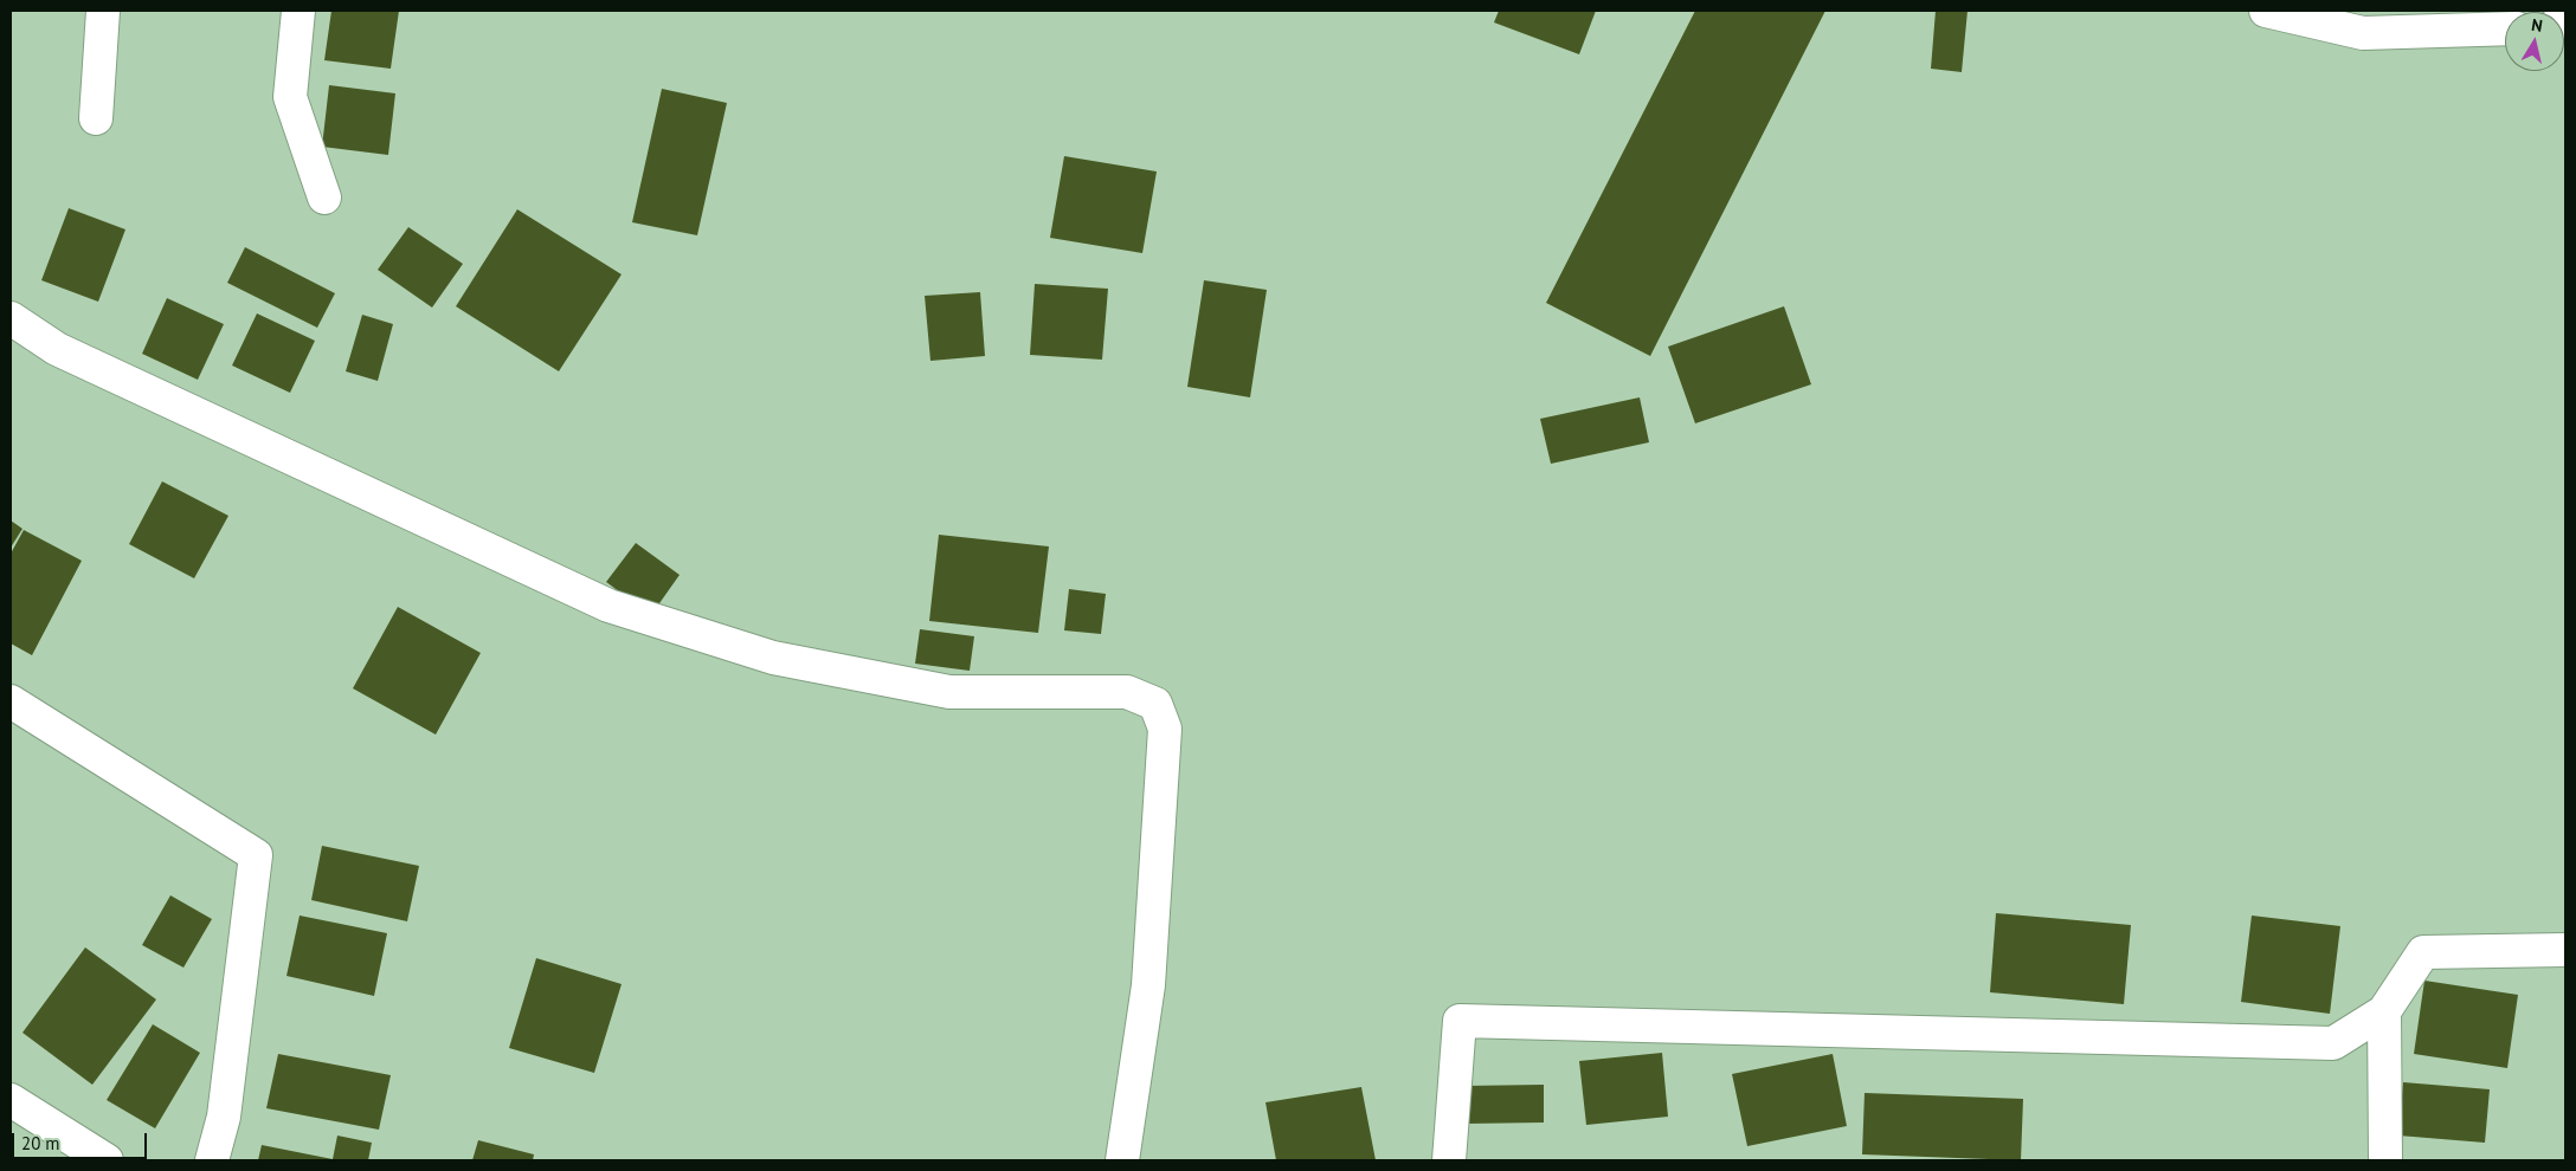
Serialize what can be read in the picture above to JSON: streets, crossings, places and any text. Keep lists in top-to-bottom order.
{
  "scale_bar": "20 m",
  "north": "top"
}
